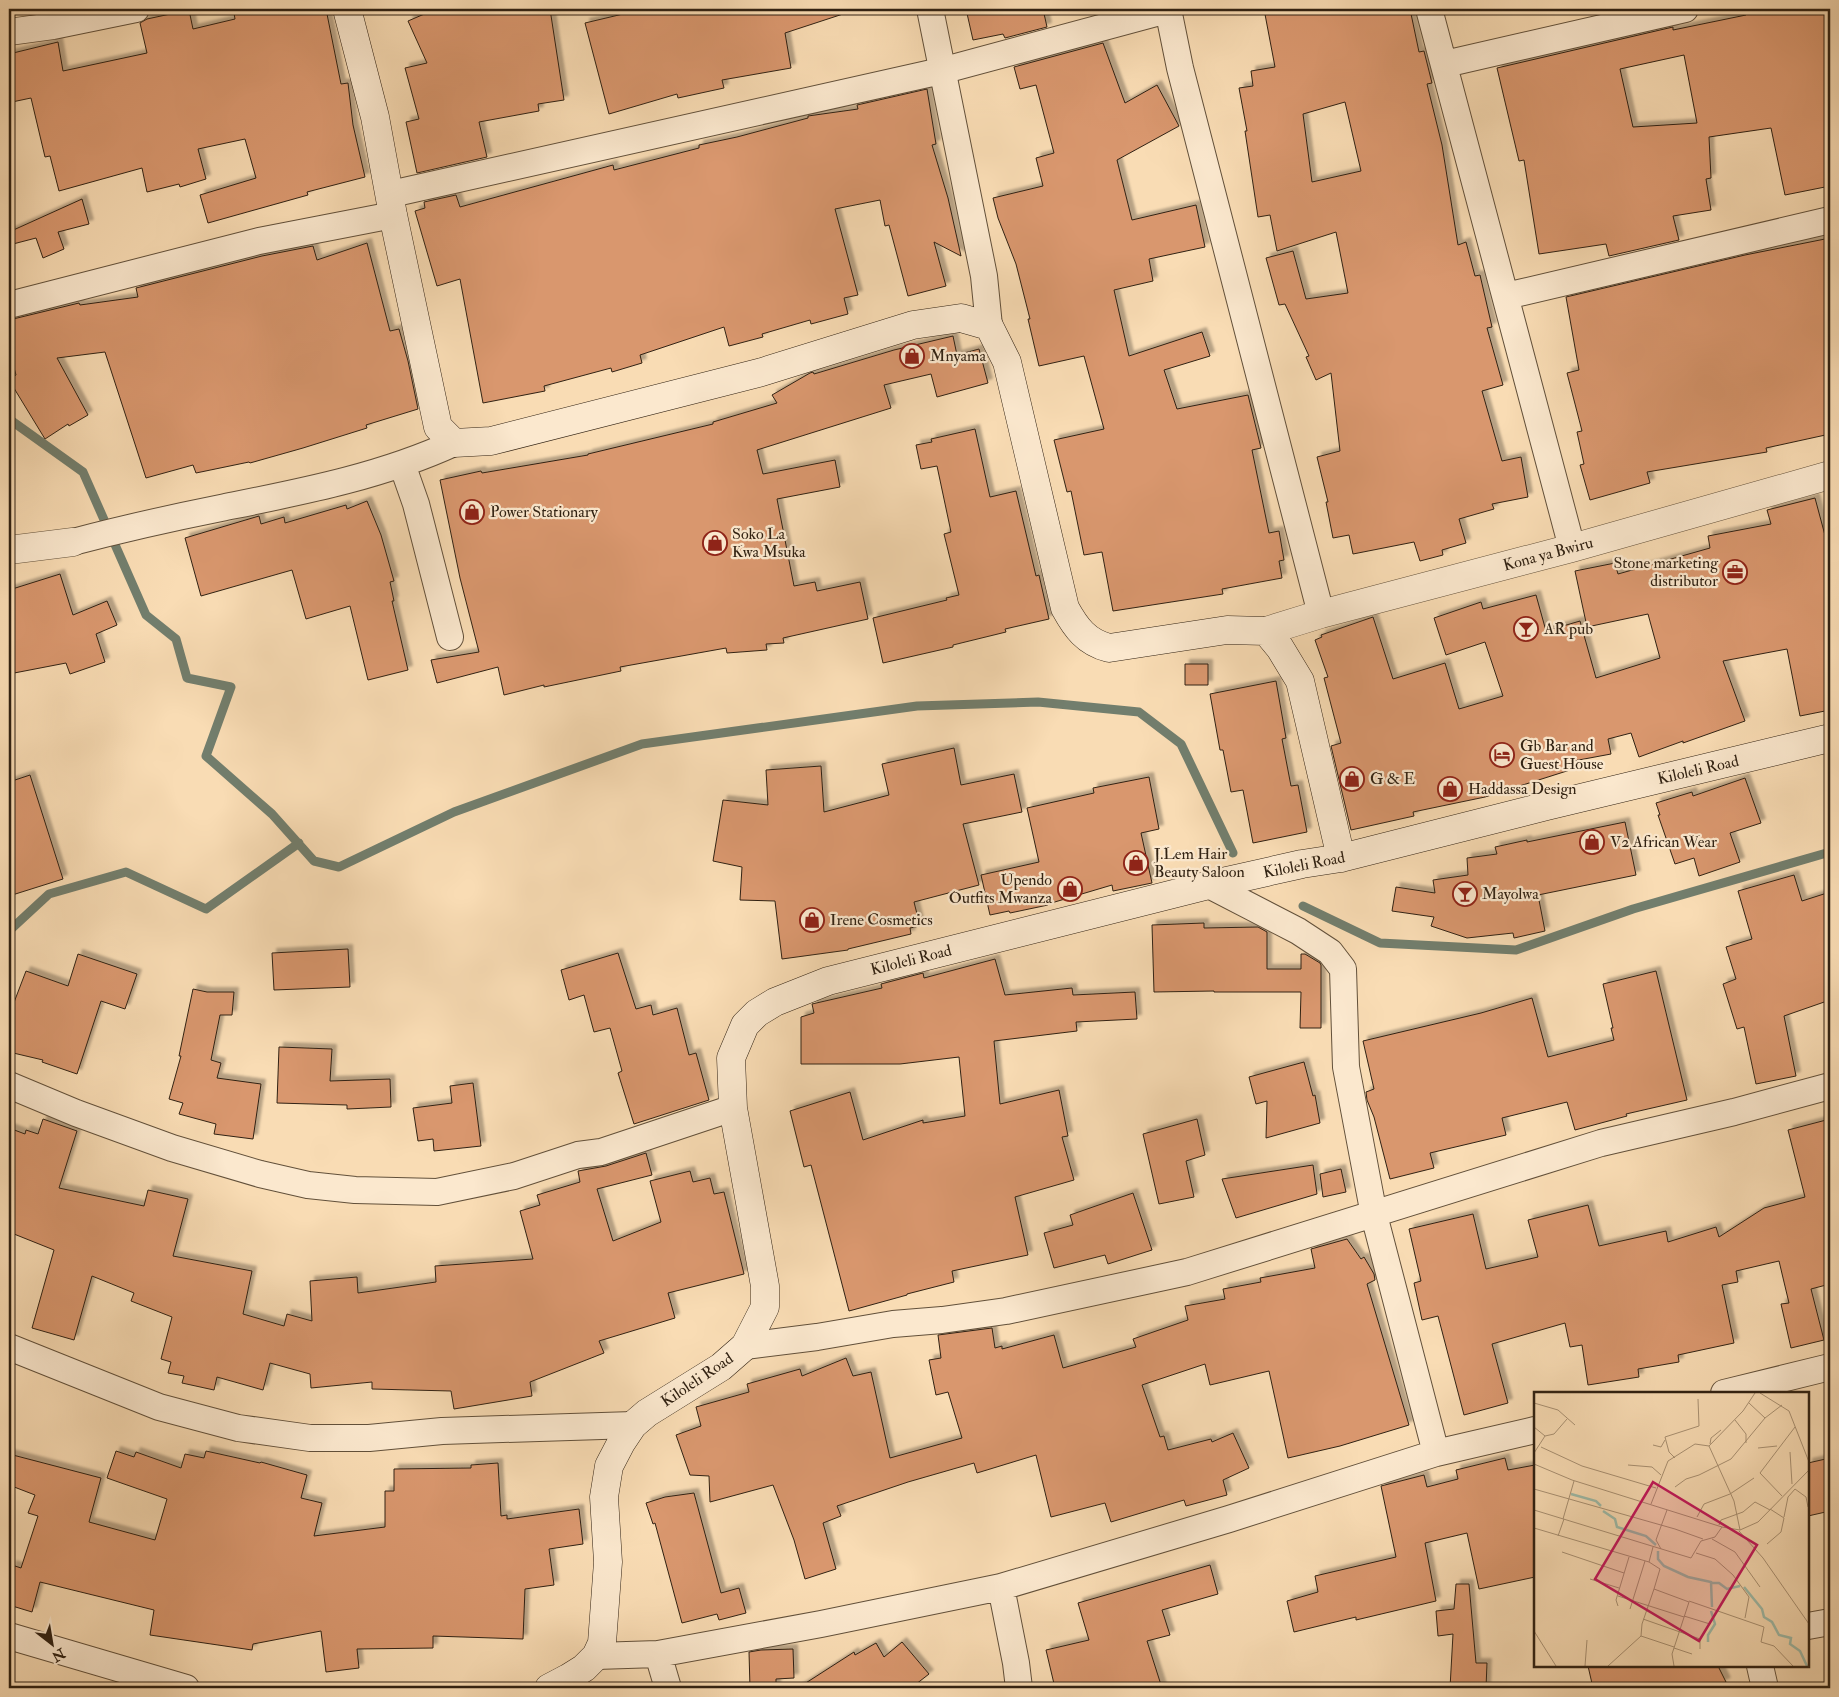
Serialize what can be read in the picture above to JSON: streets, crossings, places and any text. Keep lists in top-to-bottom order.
{
  "streets": {
    "main road": ["Kona ya Bwiru", "Kiloleli Road"]
  },
  "places": {
    "shop": [
      "Mnyama",
      "Power Stationary",
      "Soko La Kwa Msuka",
      "G & E",
      "Haddassa Design",
      "V2 African Wear",
      "J.Lem Hair Beauty Saloon",
      "Upendo Outfits Mwanza",
      "Irene Cosmetics"
    ],
    "office": ["Stone marketing distributor"],
    "bar": ["AR pub", "Mayolwa"],
    "hotel": ["Gb Bar and Guest House"]
  },
  "north": "bottom right"
}
